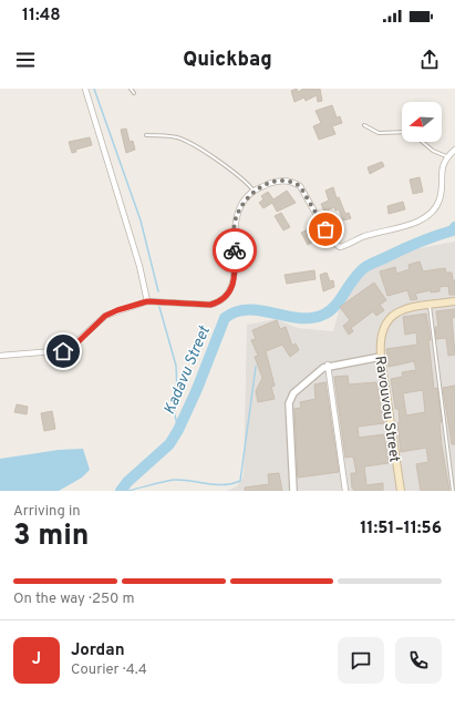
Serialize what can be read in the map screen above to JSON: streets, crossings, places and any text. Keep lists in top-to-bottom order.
{
  "streets": {
    "main road": ["Ravouvou Street"]
  },
  "water": ["Kadavu Street"],
  "north": "left",
  "page": {
    "status": "11:48",
    "header": "Quickbag",
    "heading": ["3 min", "Arriving in", "11:51–11:56"],
    "panel": ["Jordan", "Courier · 4.4"],
    "bar": "On the way · 250 m",
    "round": "J"
  }
}
